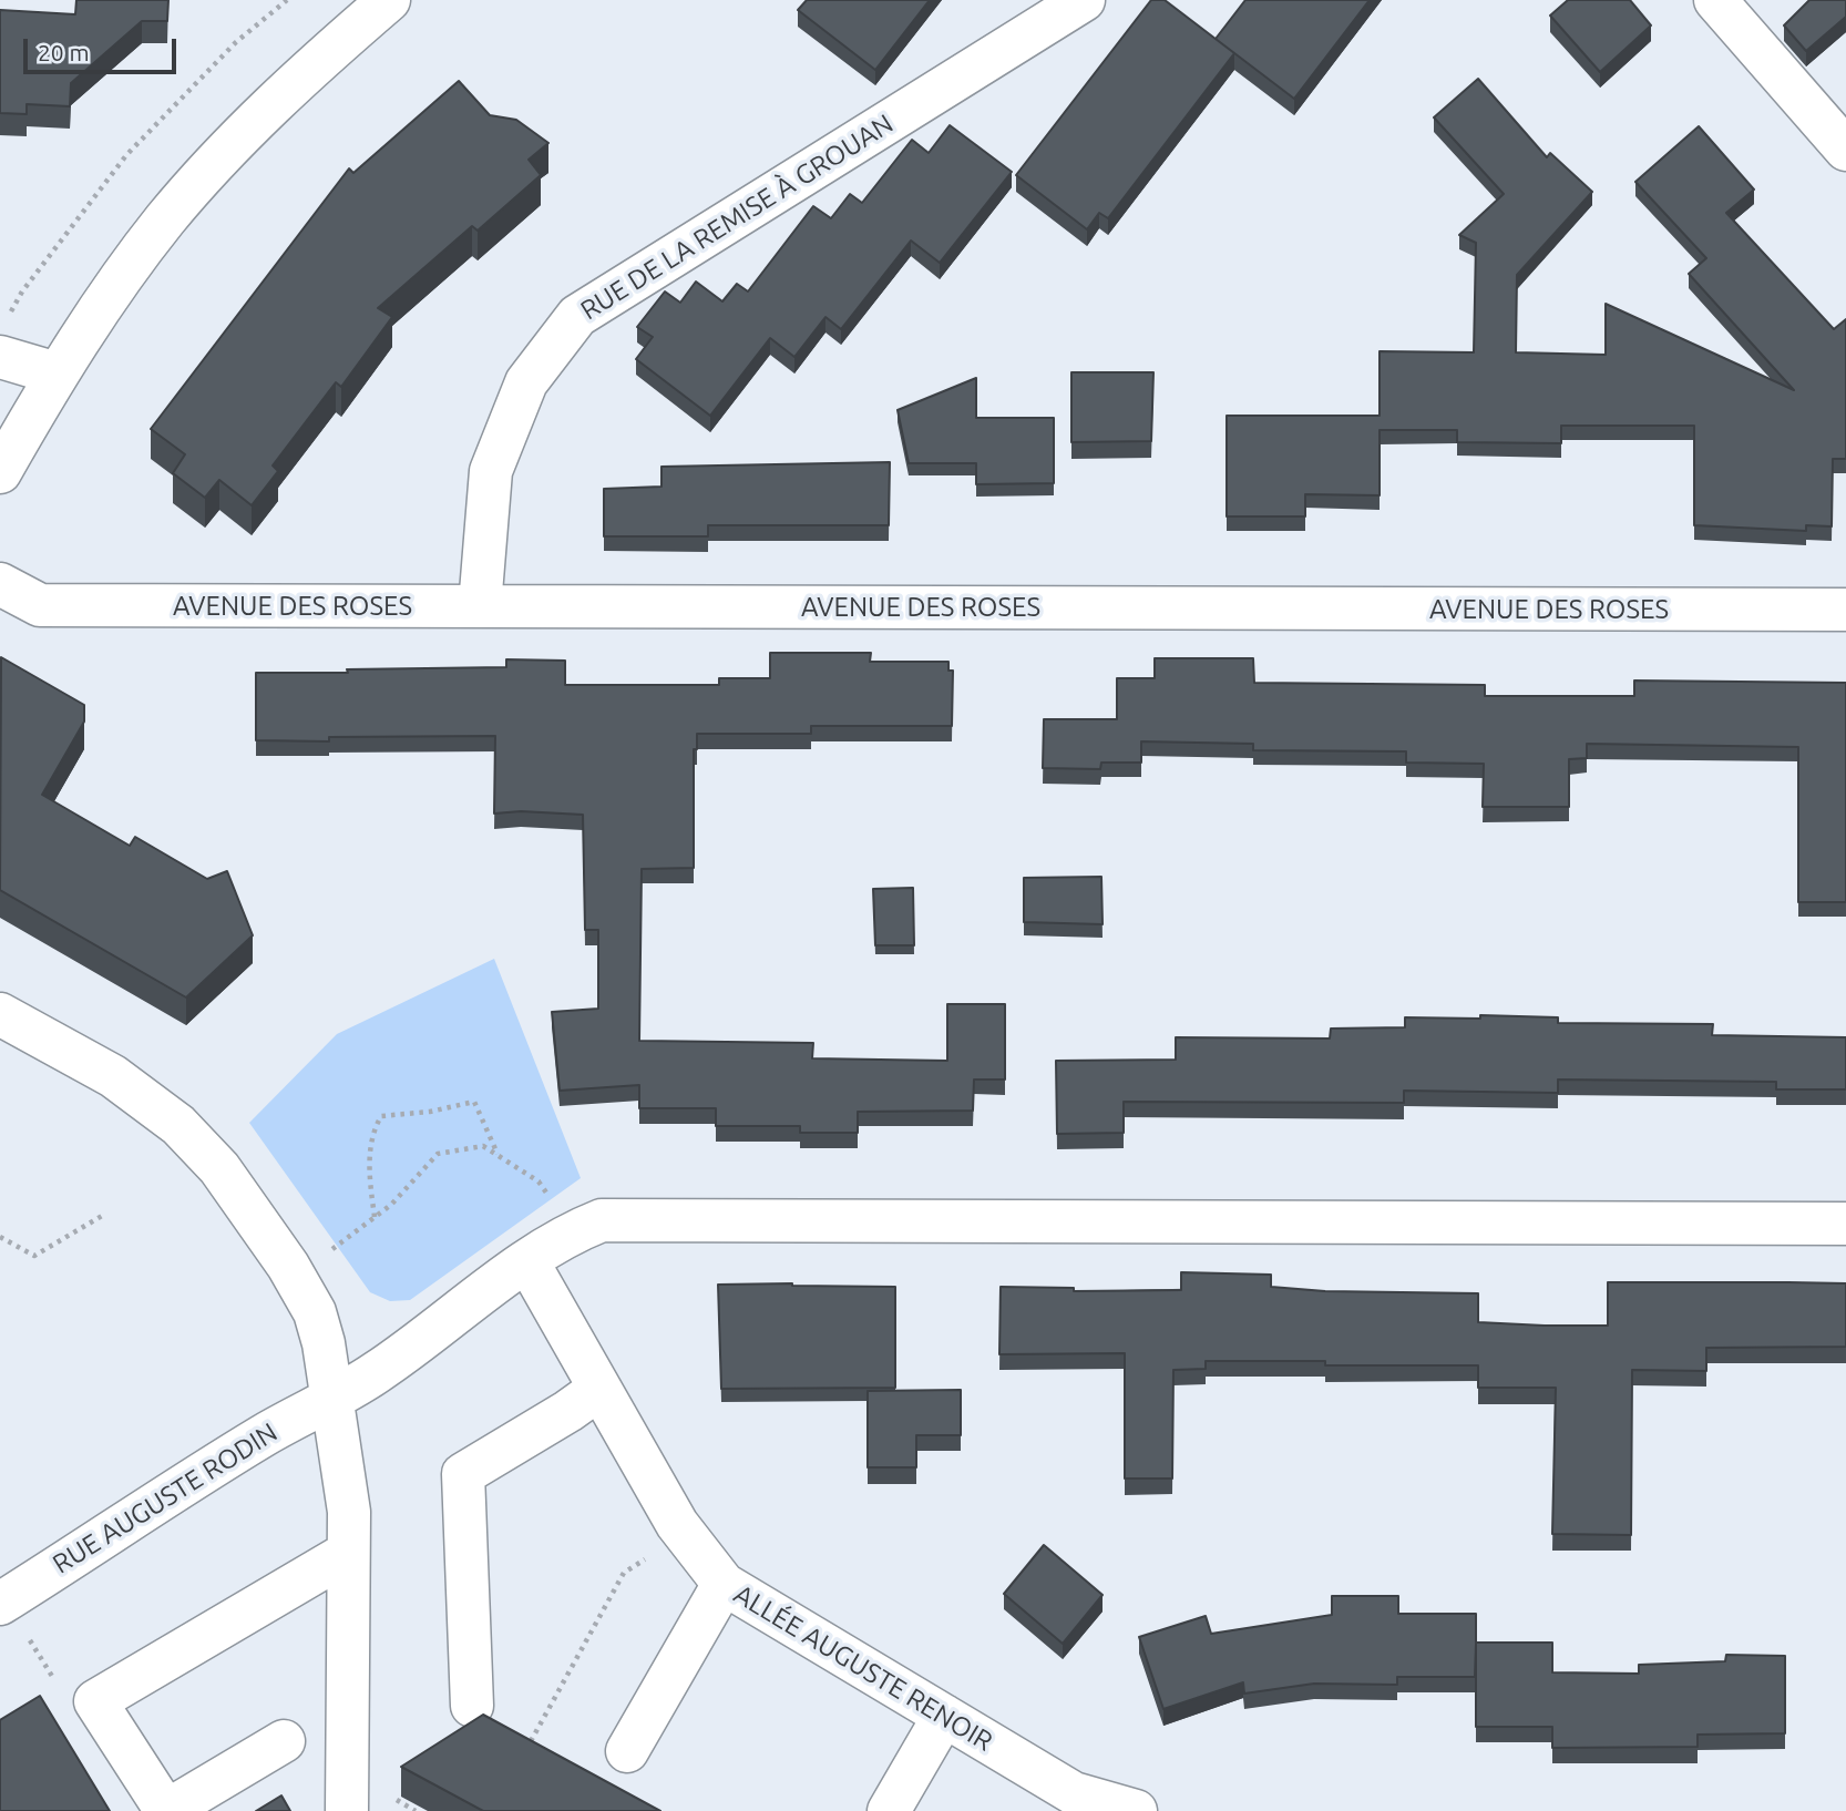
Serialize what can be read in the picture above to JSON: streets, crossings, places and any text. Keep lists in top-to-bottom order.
{
  "streets": {
    "street": [
      "RUE DE LA REMISE À GROUAN",
      "AVENUE DES ROSES",
      "RUE AUGUSTE RODIN",
      "ALLÉE AUGUSTE RENOIR"
    ]
  },
  "crossings": [
    ["RUE DE LA REMISE À GROUAN", "AVENUE DES ROSES"],
    ["RUE AUGUSTE RODIN", "ALLÉE AUGUSTE RENOIR"]
  ],
  "scale_bar": "20 m"
}
